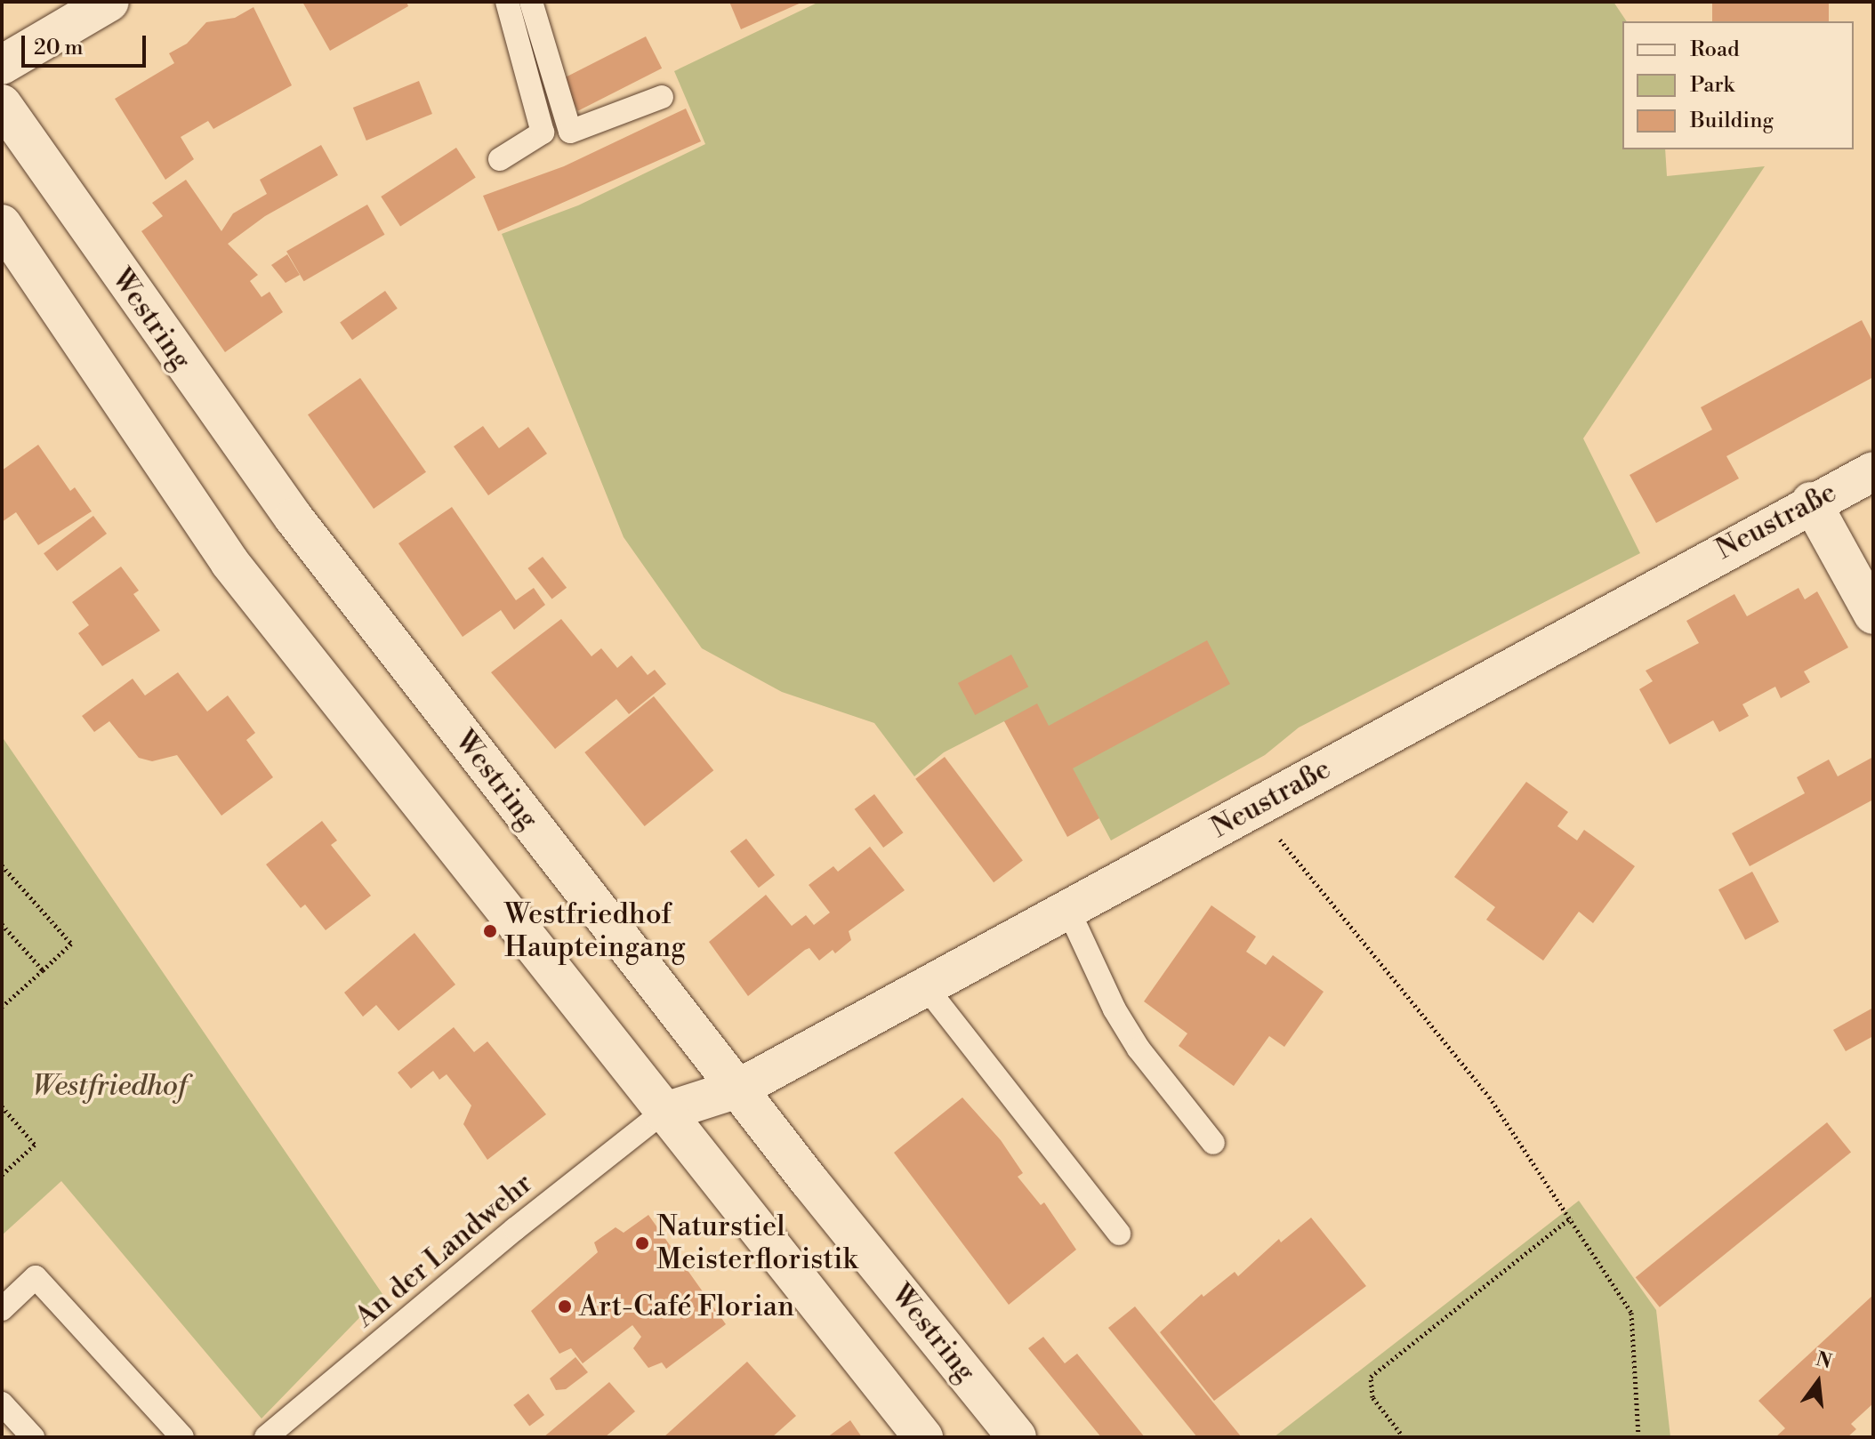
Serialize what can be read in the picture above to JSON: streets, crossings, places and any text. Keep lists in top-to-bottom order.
{
  "streets": {
    "main road": ["Westring", "Neustraße"],
    "lane": ["An der Landwehr"]
  },
  "crossings": [
    ["Westring", "Neustraße"],
    ["Neustraße", "An der Landwehr"]
  ],
  "parks": ["Westfriedhof"],
  "places": ["Westfriedhof Haupteingang", "Naturstiel Meisterfloristik", "Art-Café Florian"],
  "legend": ["Road", "Park", "Building"],
  "scale_bar": "20 m",
  "north": "top"
}
